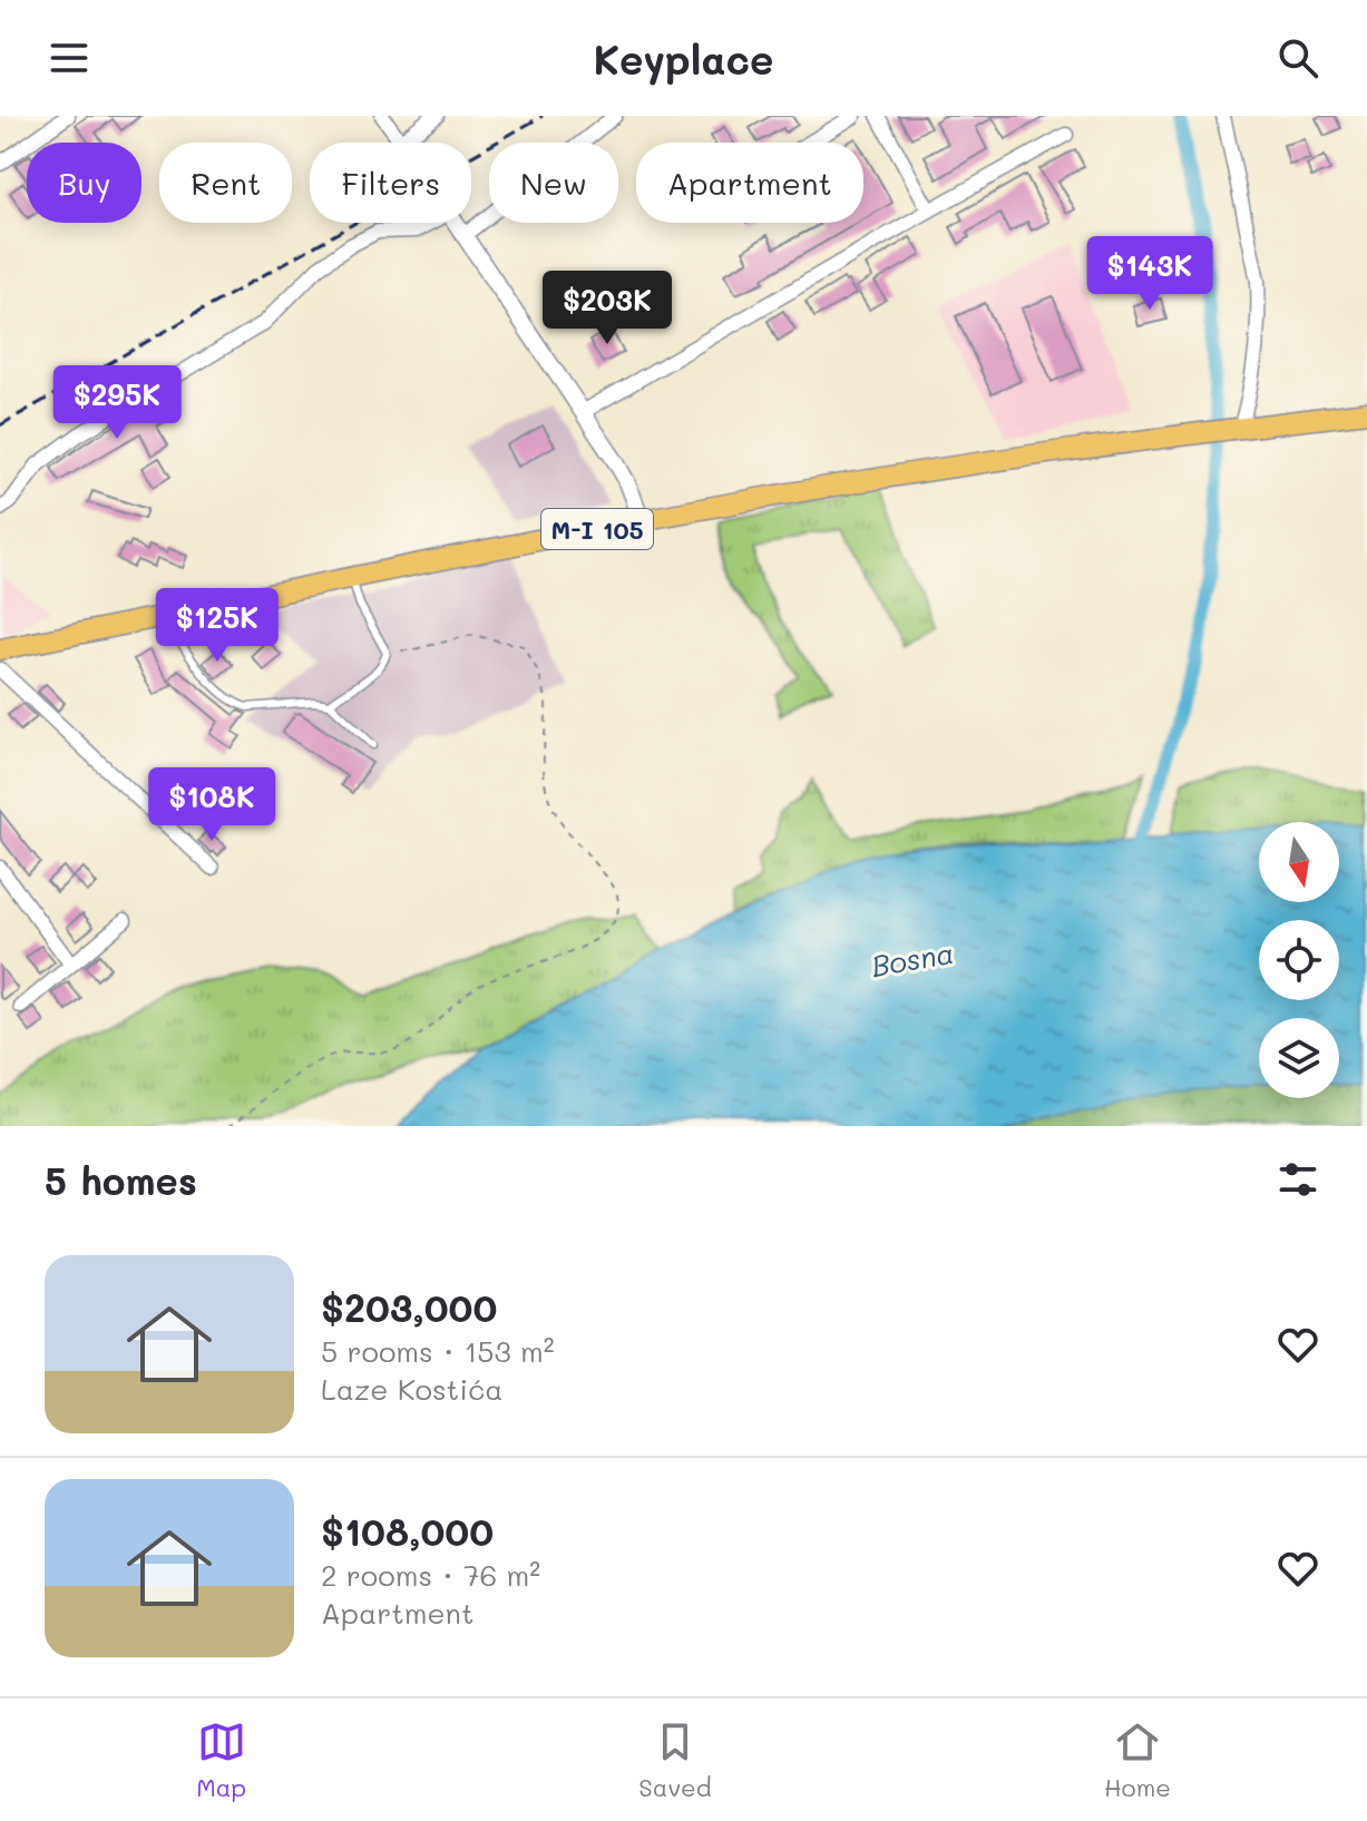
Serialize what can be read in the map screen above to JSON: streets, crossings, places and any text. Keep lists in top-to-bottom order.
{
  "streets": {
    "main road": ["M-I 105"]
  },
  "water": ["Bosna"],
  "north": "bottom",
  "page": {
    "header": "Keyplace",
    "chip": [
      "Buy",
      "Rent",
      "Filters",
      "New",
      "Apartment"
    ],
    "price": [
      "$143K",
      "$203K",
      "$295K",
      "$125K",
      "$108K"
    ],
    "heading": "5 homes",
    "list": [
      {
        "name": "$203,000",
        "note": "5 rooms · 153 m² · Laze Kostića"
      },
      {
        "name": "$108,000",
        "note": "2 rooms · 76 m² · Apartment"
      }
    ],
    "tabs": ["Map", "Saved", "Home"]
  }
}
